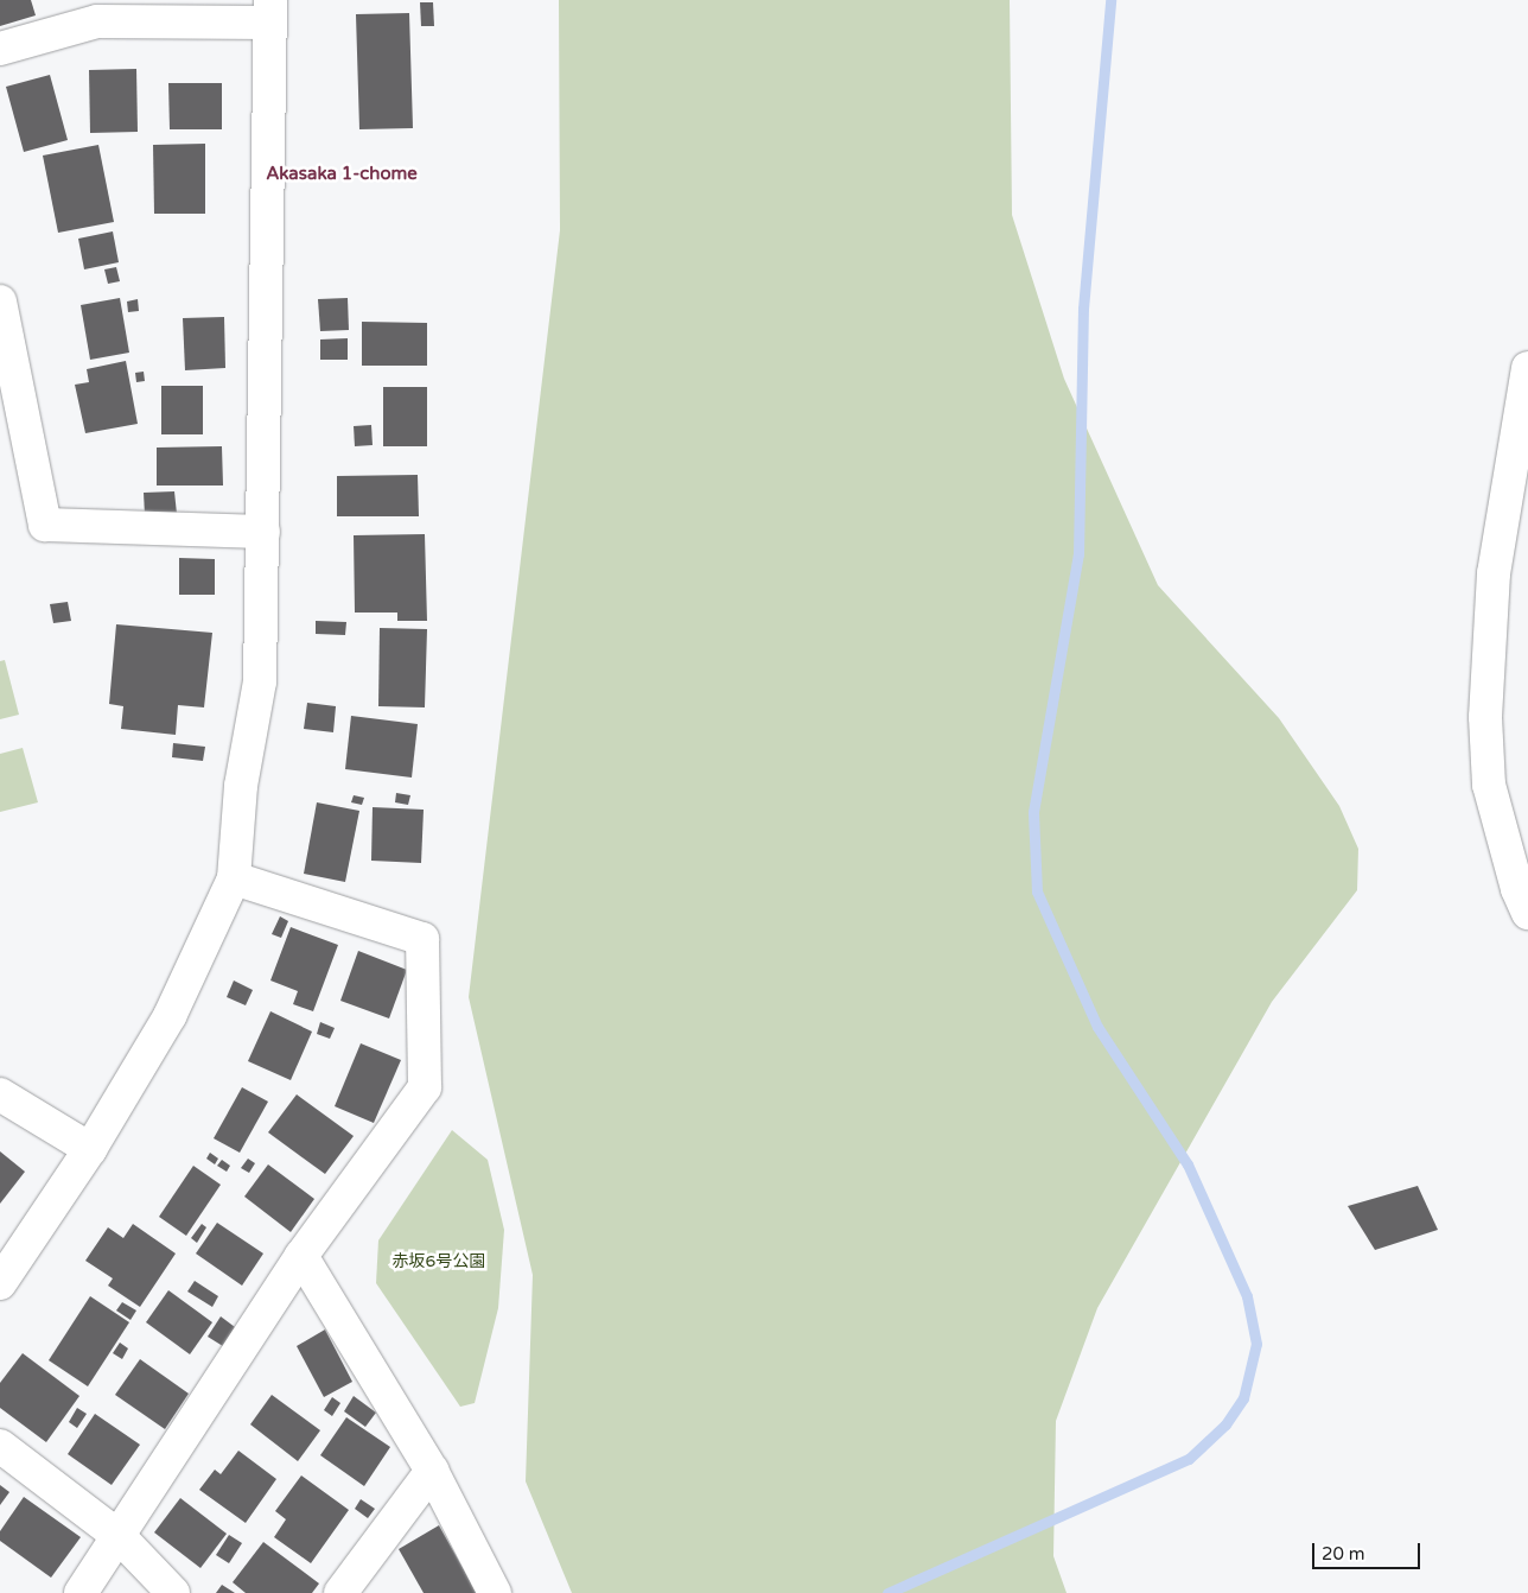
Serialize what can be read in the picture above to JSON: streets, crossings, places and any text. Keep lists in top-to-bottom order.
{
  "districts": ["Akasaka 1-chome"],
  "parks": ["赤坂6号公園"],
  "scale_bar": "20 m"
}
